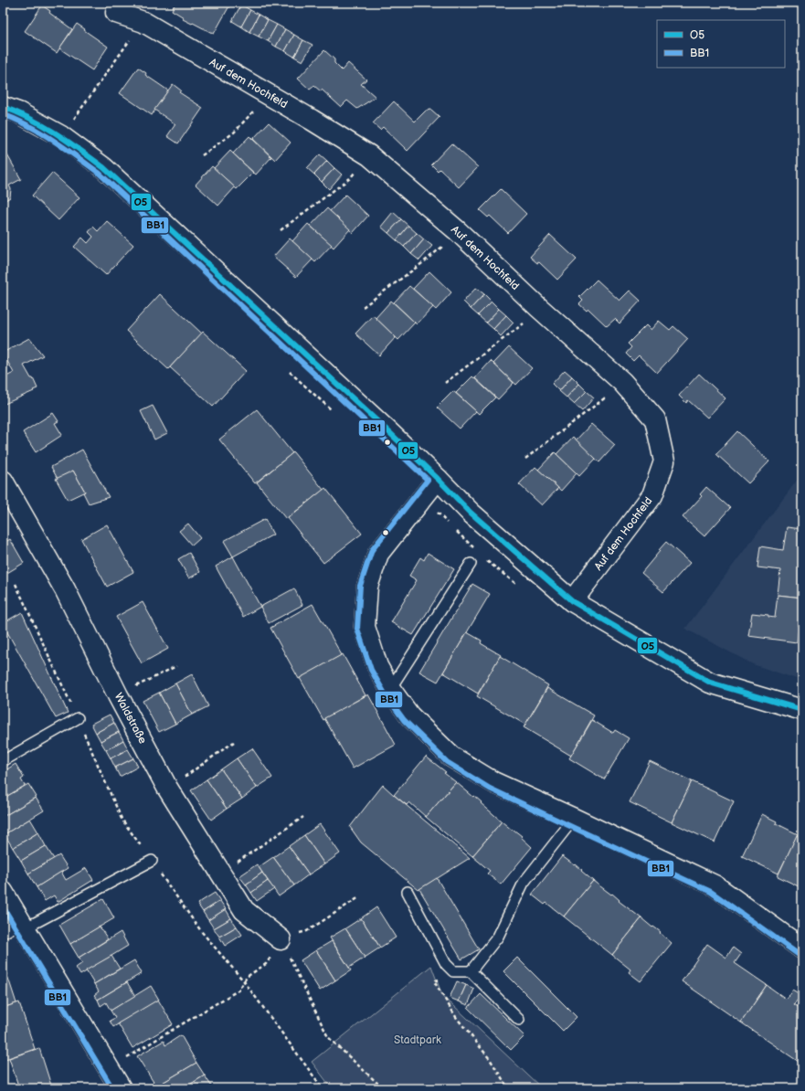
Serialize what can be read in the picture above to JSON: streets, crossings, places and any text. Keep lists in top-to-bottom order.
{
  "streets": {
    "street": ["Auf dem Hochfeld", "Waldstraße"]
  },
  "parks": ["Stadtpark"],
  "lines": ["transit line O5", "transit line BB1"],
  "legend": ["O5", "BB1"]
}
